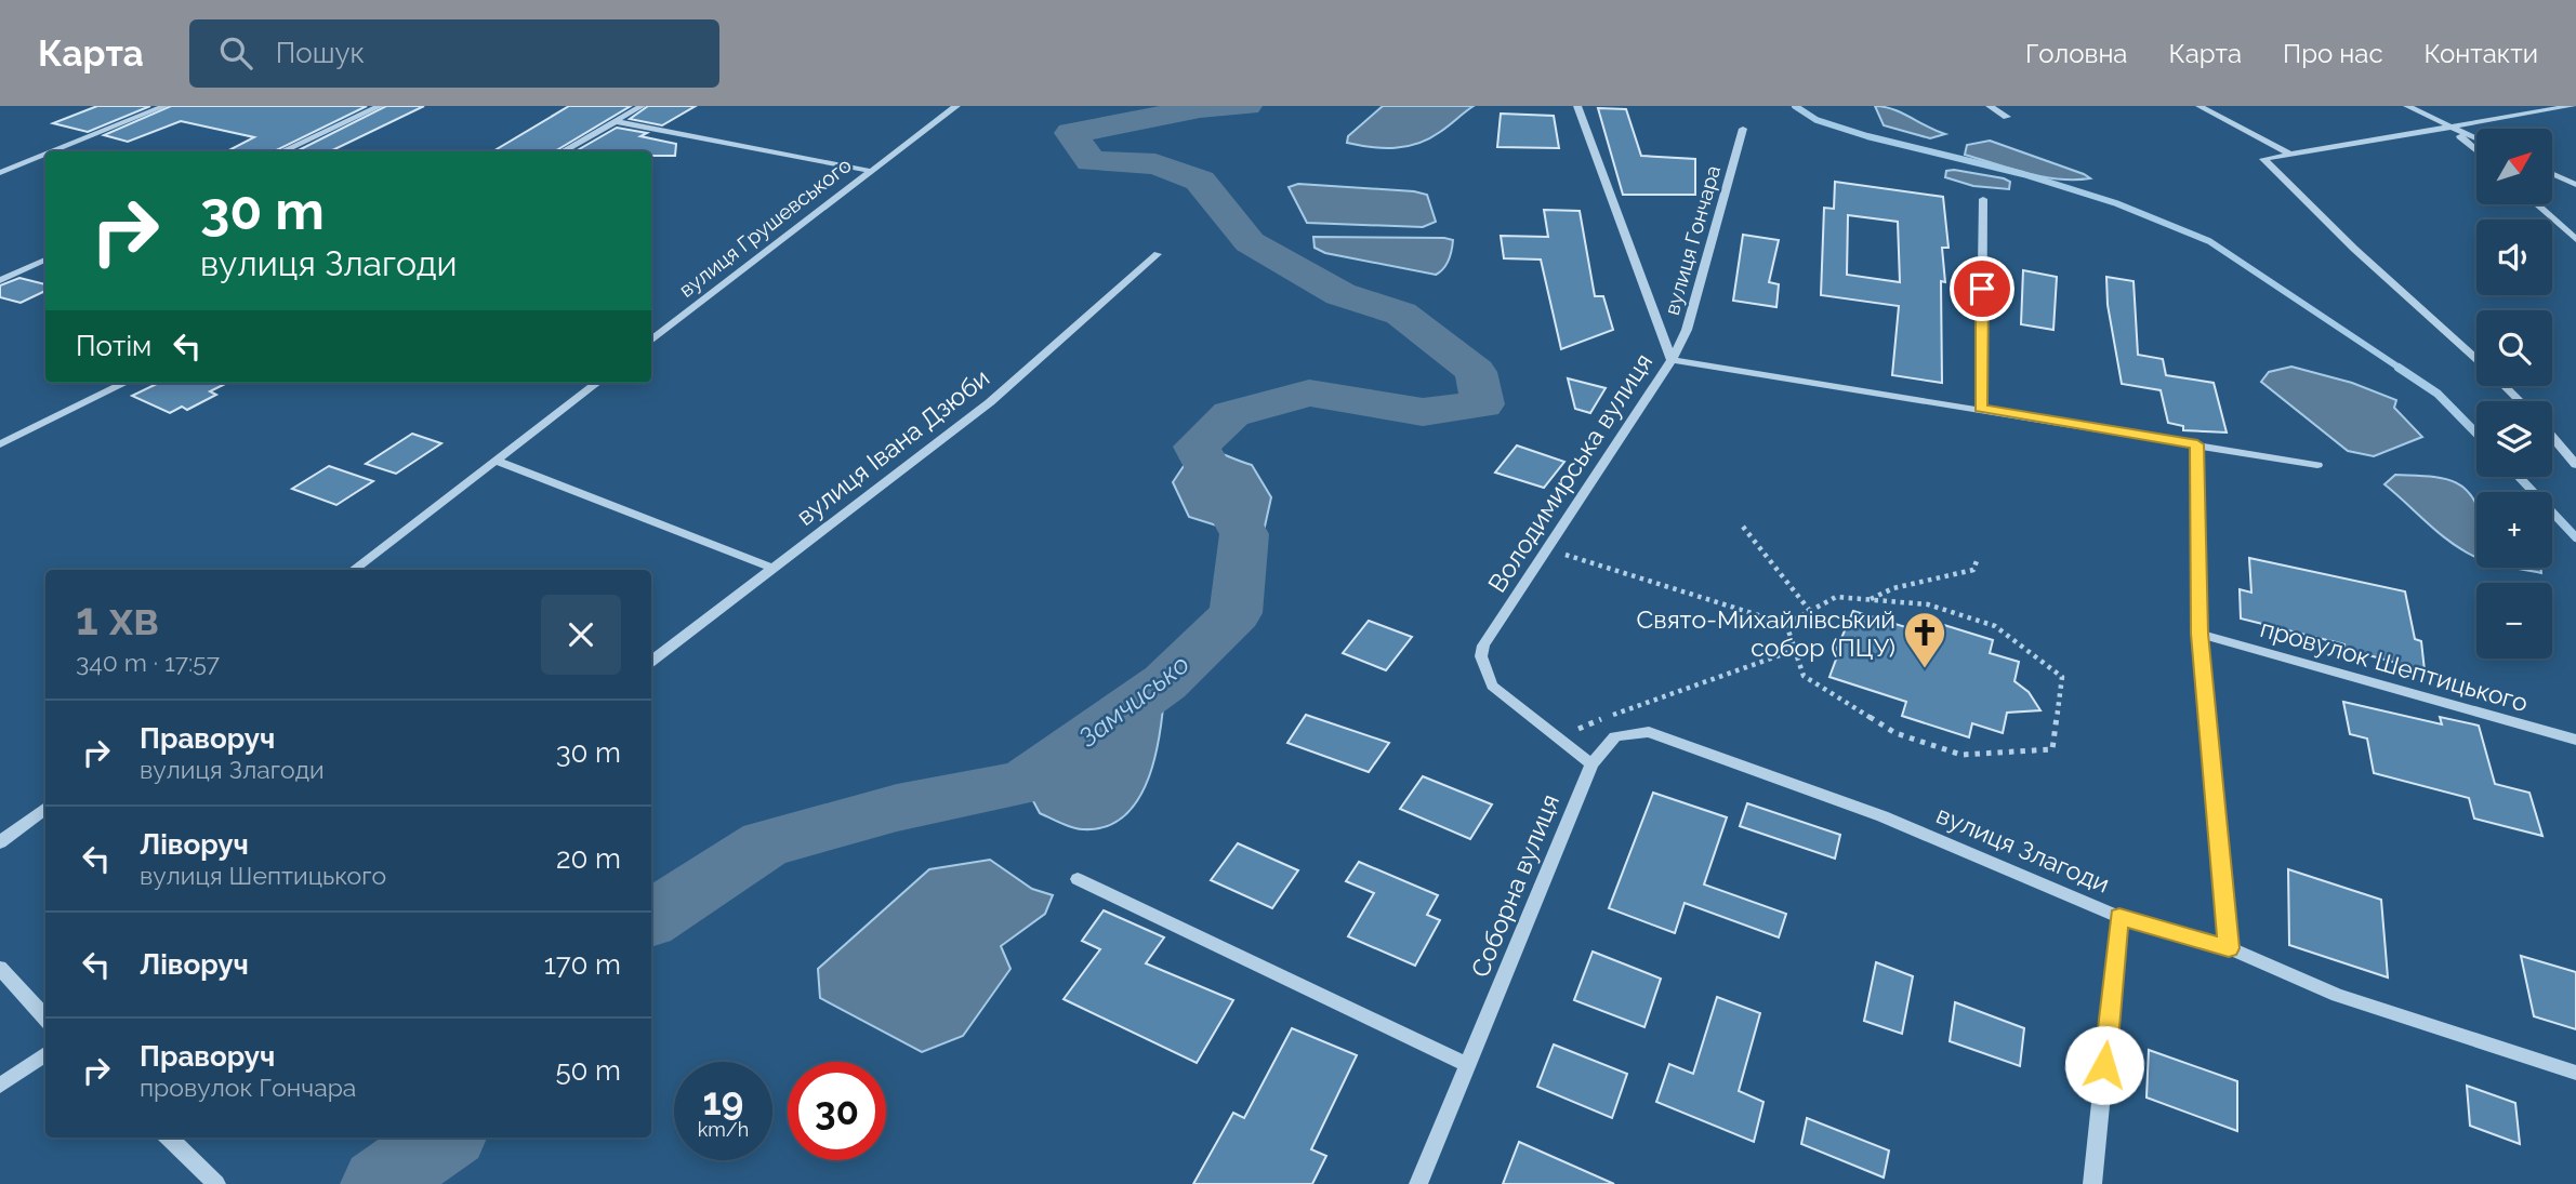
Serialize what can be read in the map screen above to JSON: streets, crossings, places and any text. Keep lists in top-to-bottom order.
{
  "streets": {
    "street": [
      "вулиця Грушевського",
      "вулиця Гончара",
      "вулиця Івана Дзюби",
      "Володимирська вулиця",
      "провулок Шептицького",
      "вулиця Злагоди",
      "Соборна вулиця"
    ]
  },
  "crossings": [
    ["вулиця Гончара", "Володимирська вулиця"],
    ["вулиця Злагоди", "Соборна вулиця"]
  ],
  "water": ["Замчисько"],
  "places": {
    "church": ["Свято-Михайлівський собор (ПЦУ)"]
  },
  "north": "top right",
  "page": {
    "header": "Карта",
    "search": "Пошук",
    "nav": [
      "Головна",
      "Карта",
      "Про нас",
      "Контакти"
    ],
    "map_buttons": ["+", "−"],
    "turn": ["30 m", "вулиця Злагоди"],
    "then": "Потім",
    "heading": ["1 хв", "340 m · 17:57"],
    "list": [
      {
        "name": "Праворуч",
        "note": "вулиця Злагоди",
        "value": "30 m"
      },
      {
        "name": "Ліворуч",
        "note": "вулиця Шептицького",
        "value": "20 m"
      },
      {
        "name": "Ліворуч",
        "value": "170 m"
      },
      {
        "name": "Праворуч",
        "note": "провулок Гончара",
        "value": "50 m"
      }
    ],
    "speed": "19 km/h",
    "limit": "30"
  }
}
